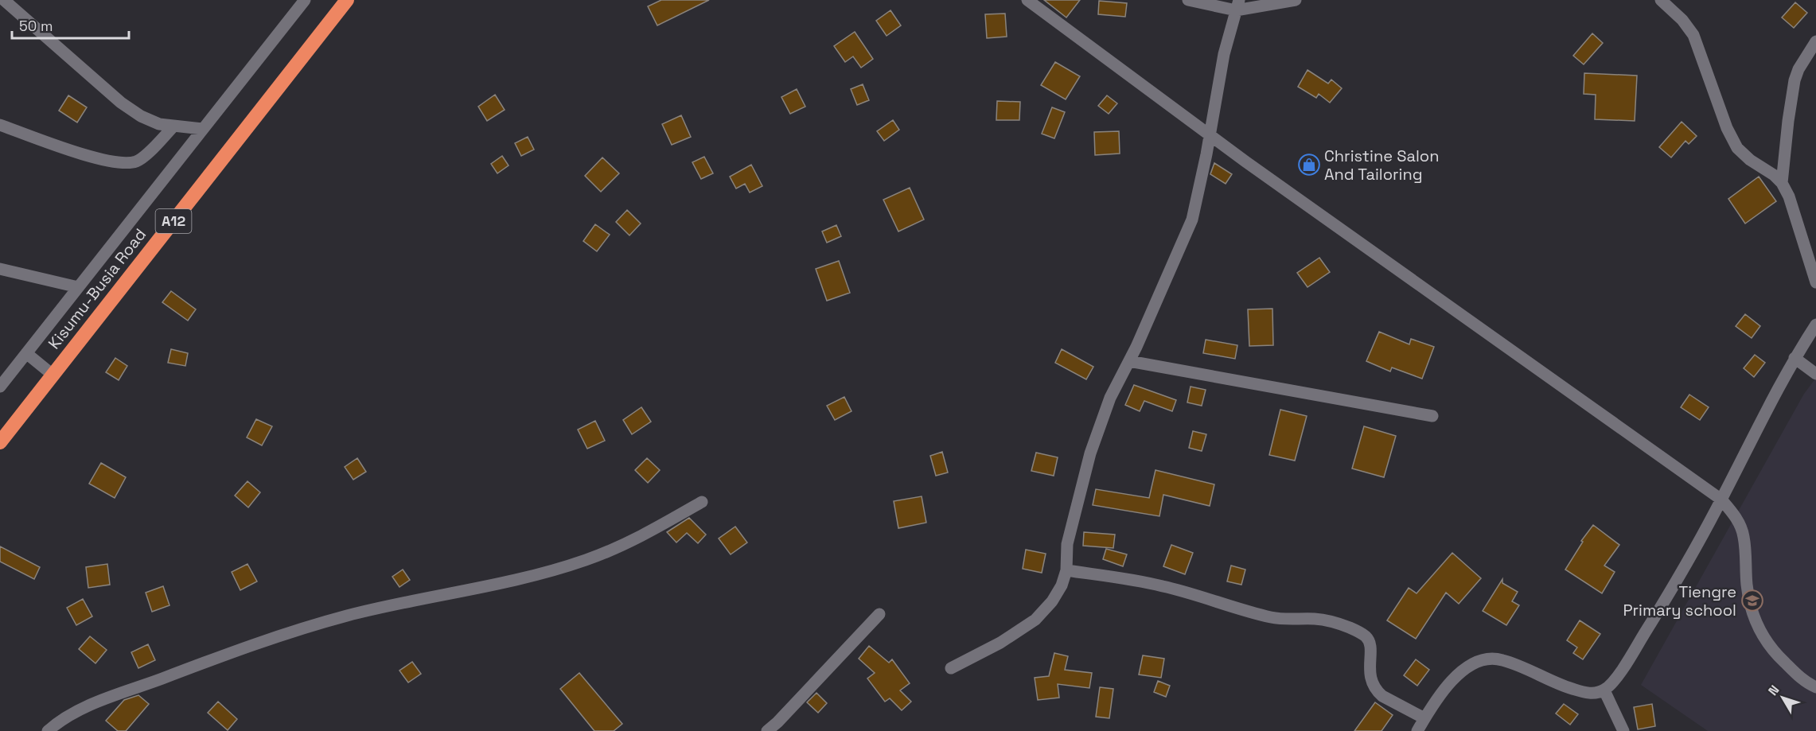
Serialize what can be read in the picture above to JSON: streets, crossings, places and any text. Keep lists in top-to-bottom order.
{
  "streets": {
    "highway": ["A12", "Kisumu-Busia Road"]
  },
  "places": {
    "shop": ["Christine Salon And Tailoring"],
    "school or university": ["Tiengre Primary school"]
  },
  "scale_bar": "50 m",
  "north": "top left"
}
